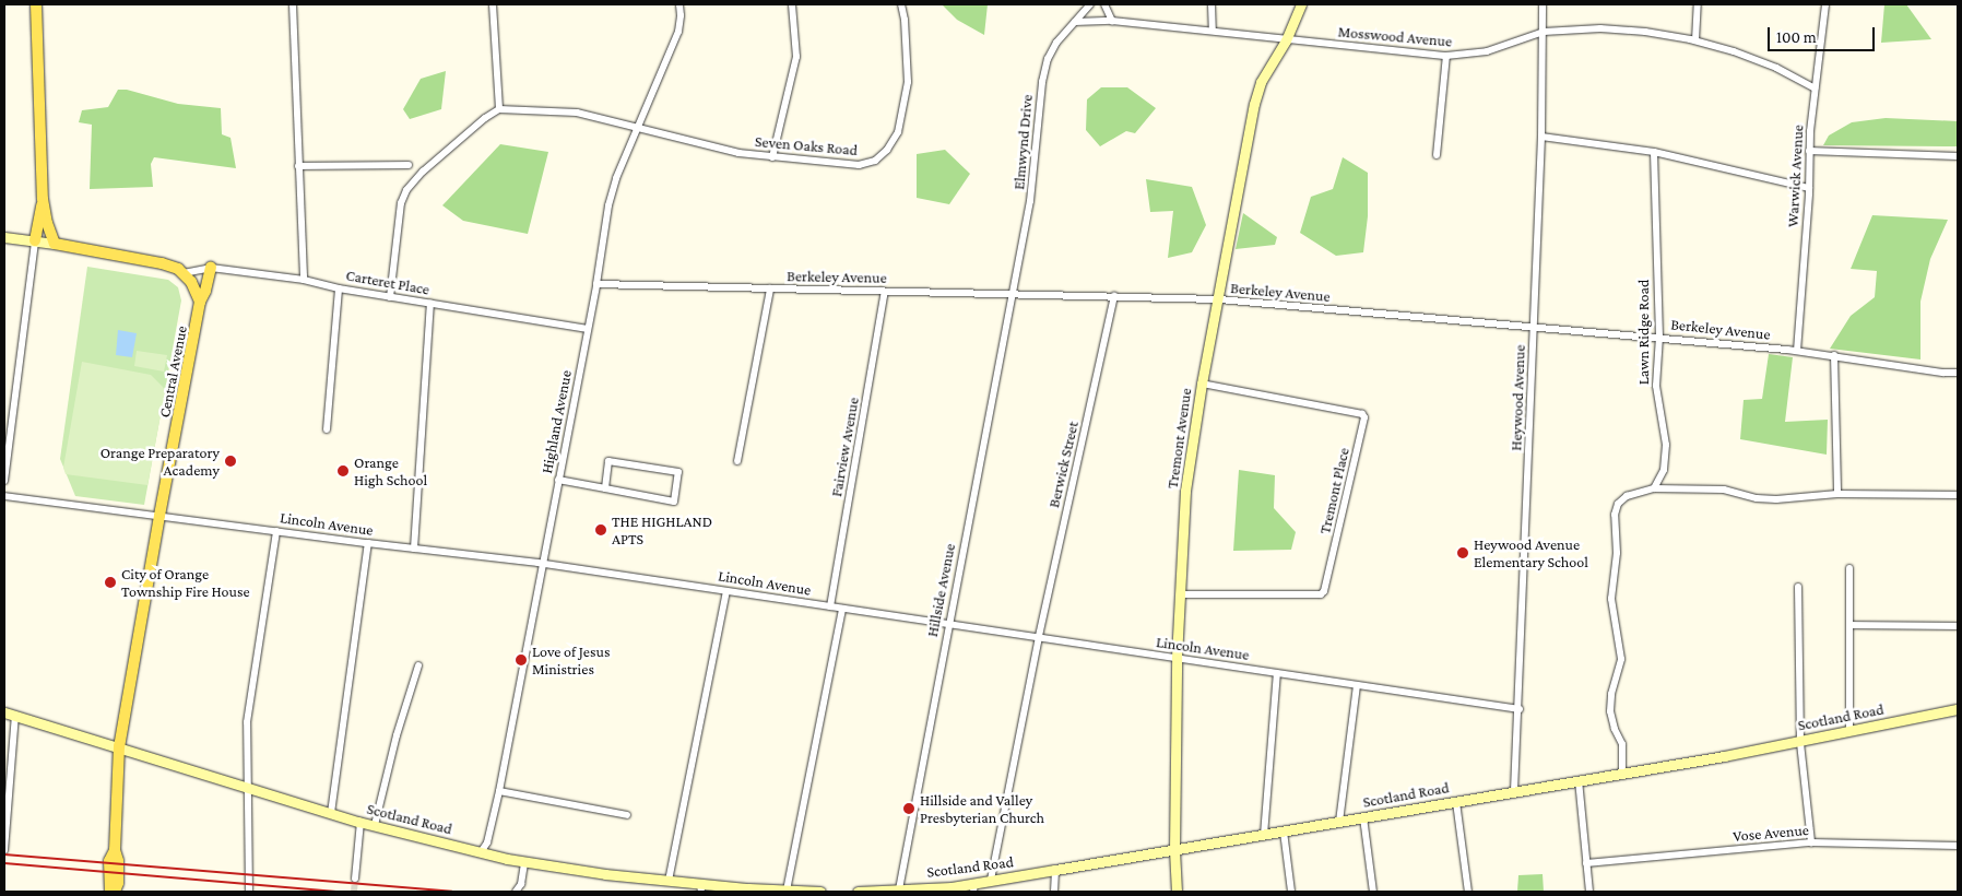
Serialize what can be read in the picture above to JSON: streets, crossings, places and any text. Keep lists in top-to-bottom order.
{
  "streets": {
    "main road": ["Central Avenue", "Tremont Avenue", "Scotland Road"],
    "street": [
      "Mosswood Avenue",
      "Elmwynd Drive",
      "Seven Oaks Road",
      "Warwick Avenue",
      "Berkeley Avenue",
      "Carteret Place",
      "Lawn Ridge Road",
      "Heywood Avenue",
      "Highland Avenue",
      "Fairview Avenue",
      "Berwick Street",
      "Tremont Place",
      "Lincoln Avenue",
      "Hillside Avenue",
      "Vose Avenue"
    ]
  },
  "crossings": [
    ["Mosswood Avenue", "Elmwynd Drive"],
    ["Mosswood Avenue", "Warwick Avenue"],
    ["Mosswood Avenue", "Heywood Avenue"],
    ["Mosswood Avenue", "Tremont Avenue"],
    ["Elmwynd Drive", "Berkeley Avenue"],
    ["Elmwynd Drive", "Hillside Avenue"],
    ["Seven Oaks Road", "Highland Avenue"],
    ["Warwick Avenue", "Berkeley Avenue"],
    ["Berkeley Avenue", "Lawn Ridge Road"],
    ["Berkeley Avenue", "Heywood Avenue"],
    ["Berkeley Avenue", "Highland Avenue"],
    ["Berkeley Avenue", "Tremont Avenue"],
    ["Berkeley Avenue", "Fairview Avenue"],
    ["Berkeley Avenue", "Berwick Street"],
    ["Berkeley Avenue", "Hillside Avenue"],
    ["Carteret Place", "Central Avenue"],
    ["Carteret Place", "Highland Avenue"],
    ["Central Avenue", "Lincoln Avenue"],
    ["Central Avenue", "Scotland Road"],
    ["Heywood Avenue", "Lincoln Avenue"],
    ["Heywood Avenue", "Scotland Road"],
    ["Highland Avenue", "Lincoln Avenue"],
    ["Highland Avenue", "Scotland Road"],
    ["Tremont Avenue", "Tremont Place"],
    ["Tremont Avenue", "Lincoln Avenue"],
    ["Tremont Avenue", "Scotland Road"],
    ["Fairview Avenue", "Lincoln Avenue"],
    ["Berwick Street", "Lincoln Avenue"],
    ["Berwick Street", "Scotland Road"],
    ["Lincoln Avenue", "Hillside Avenue"],
    ["Hillside Avenue", "Scotland Road"]
  ],
  "places": [
    "Orange Preparatory Academy",
    "Orange High School",
    "THE HIGHLAND APTS",
    "Heywood Avenue Elementary School",
    "City of Orange Township Fire House",
    "Love of Jesus Ministries",
    "Hillside and Valley Presbyterian Church"
  ],
  "scale_bar": "100 m"
}
